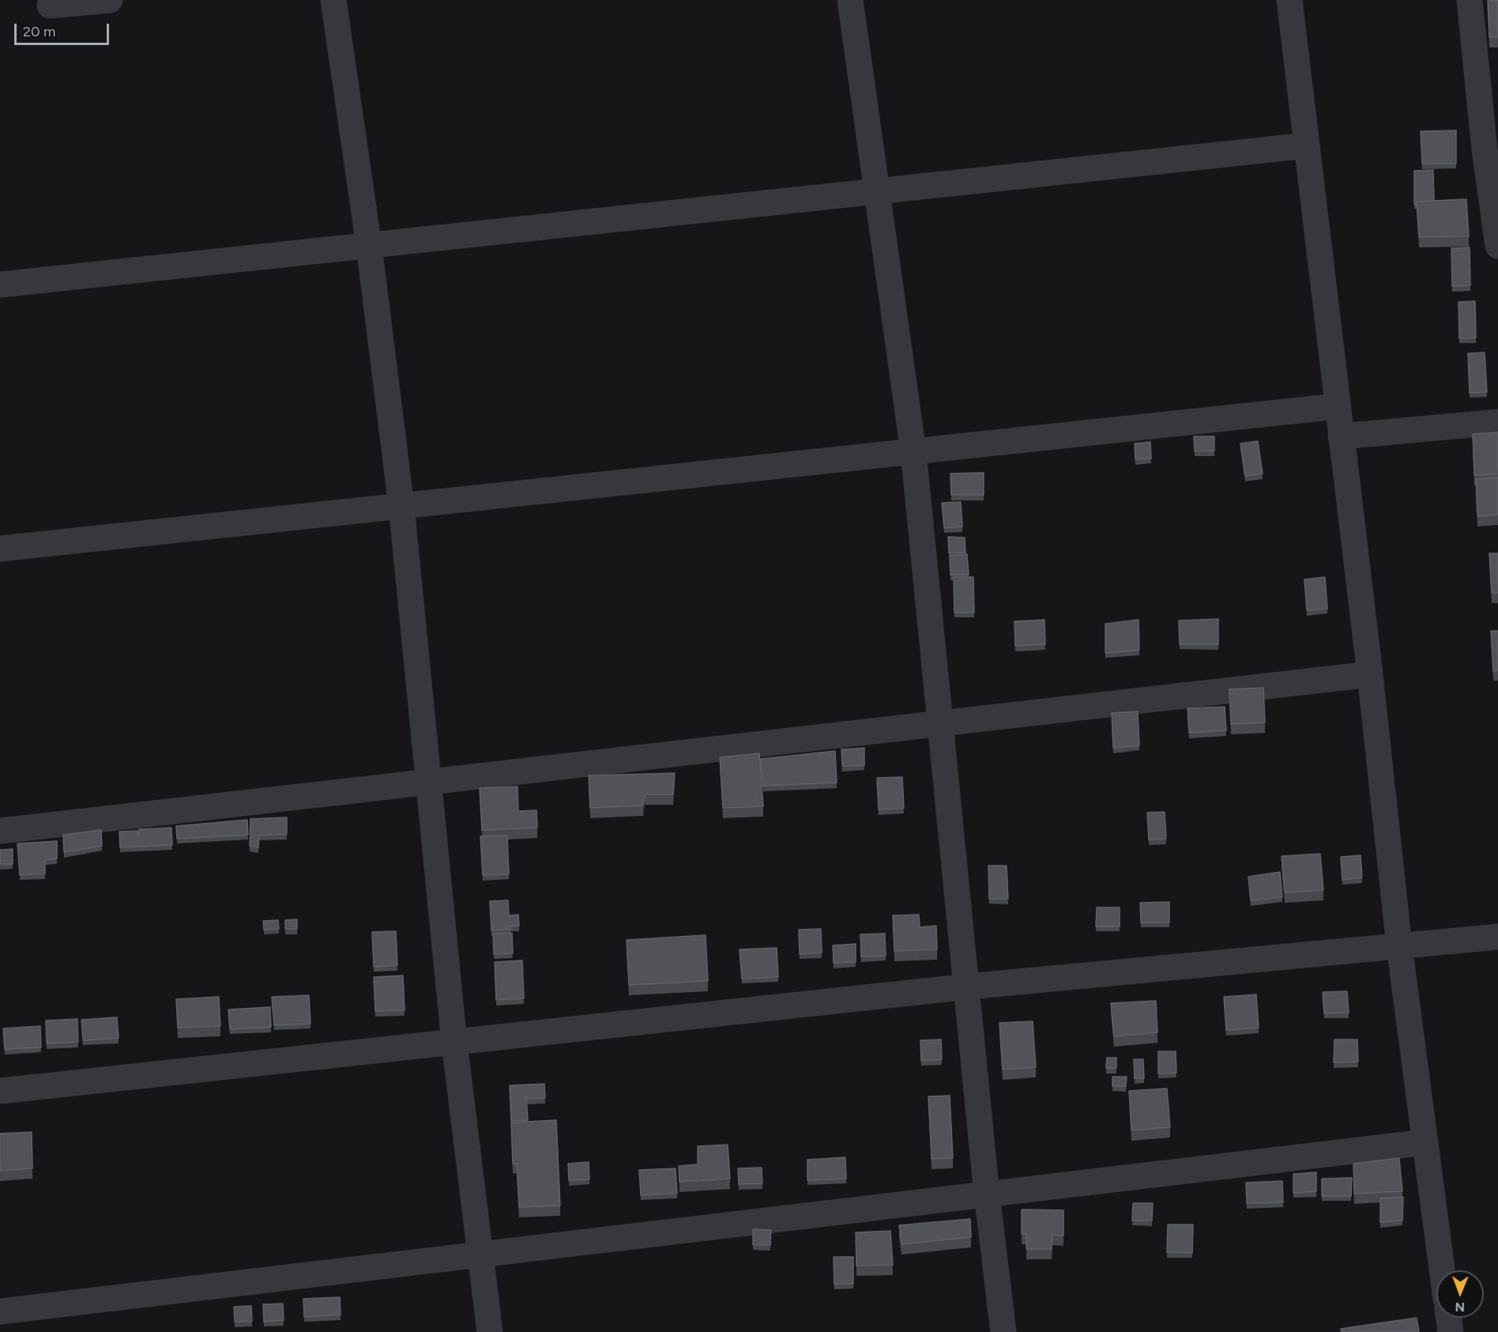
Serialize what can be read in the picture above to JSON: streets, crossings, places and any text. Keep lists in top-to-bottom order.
{
  "scale_bar": "20 m",
  "north": "bottom"
}
